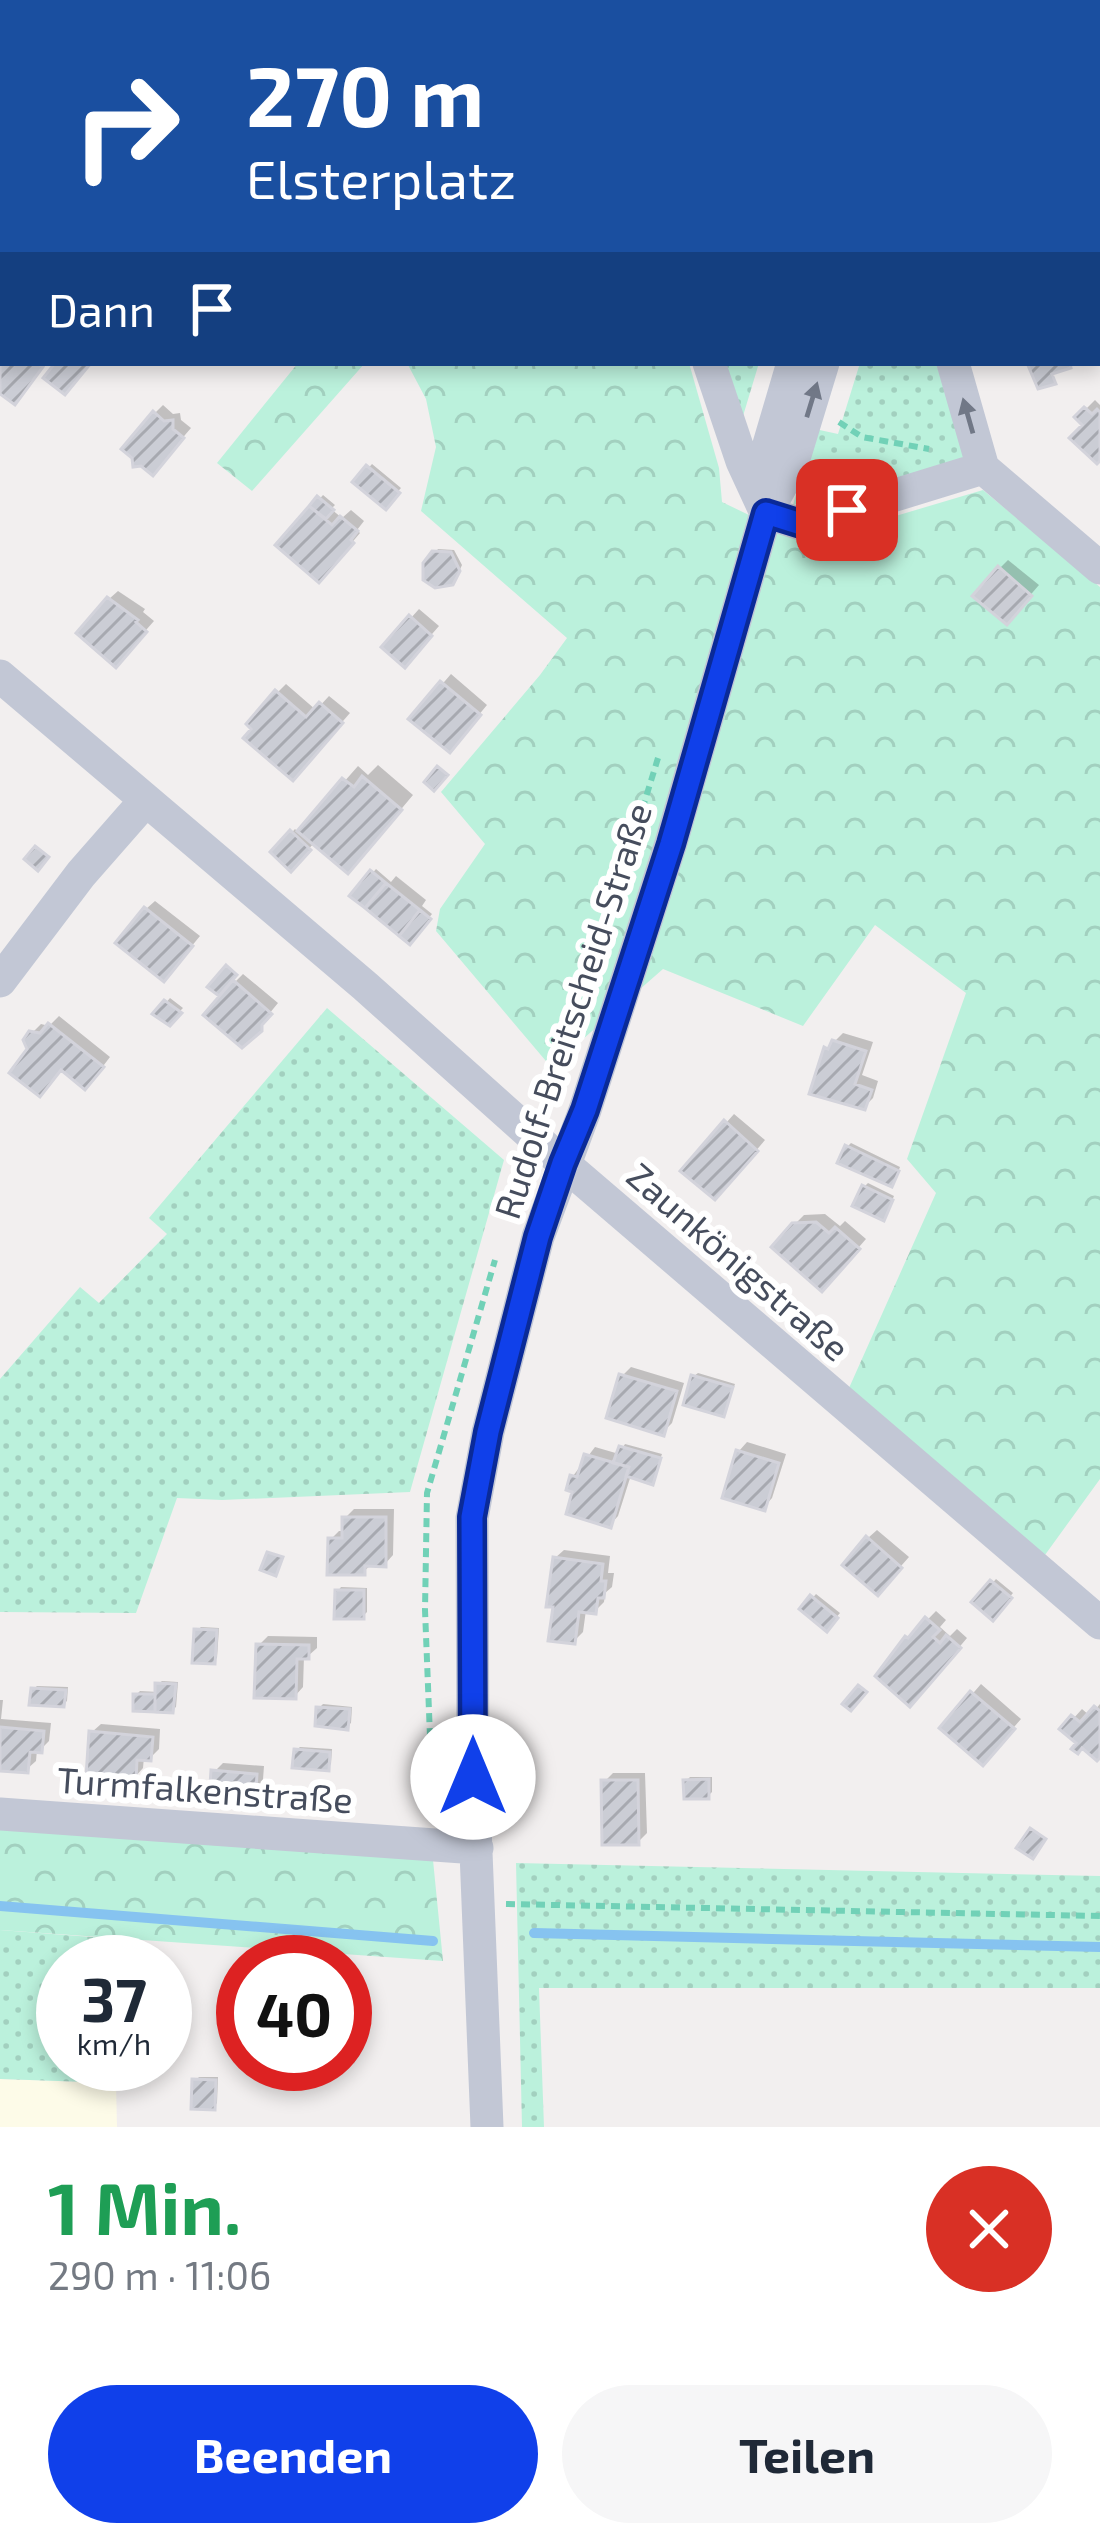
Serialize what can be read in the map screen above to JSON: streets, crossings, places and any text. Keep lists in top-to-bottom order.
{
  "streets": {
    "street": ["Rudolf-Breitscheid-Straße", "Zaunkönigstraße", "Turmfalkenstraße"]
  },
  "crossings": [
    ["Rudolf-Breitscheid-Straße", "Zaunkönigstraße"],
    ["Rudolf-Breitscheid-Straße", "Turmfalkenstraße"]
  ],
  "page": {
    "turn": ["270 m", "Elsterplatz"],
    "then": "Dann",
    "speed": "37 km/h",
    "limit": "40",
    "heading": ["1 Min.", "290 m · 11:06"],
    "buttons": ["Beenden", "Teilen"]
  }
}
